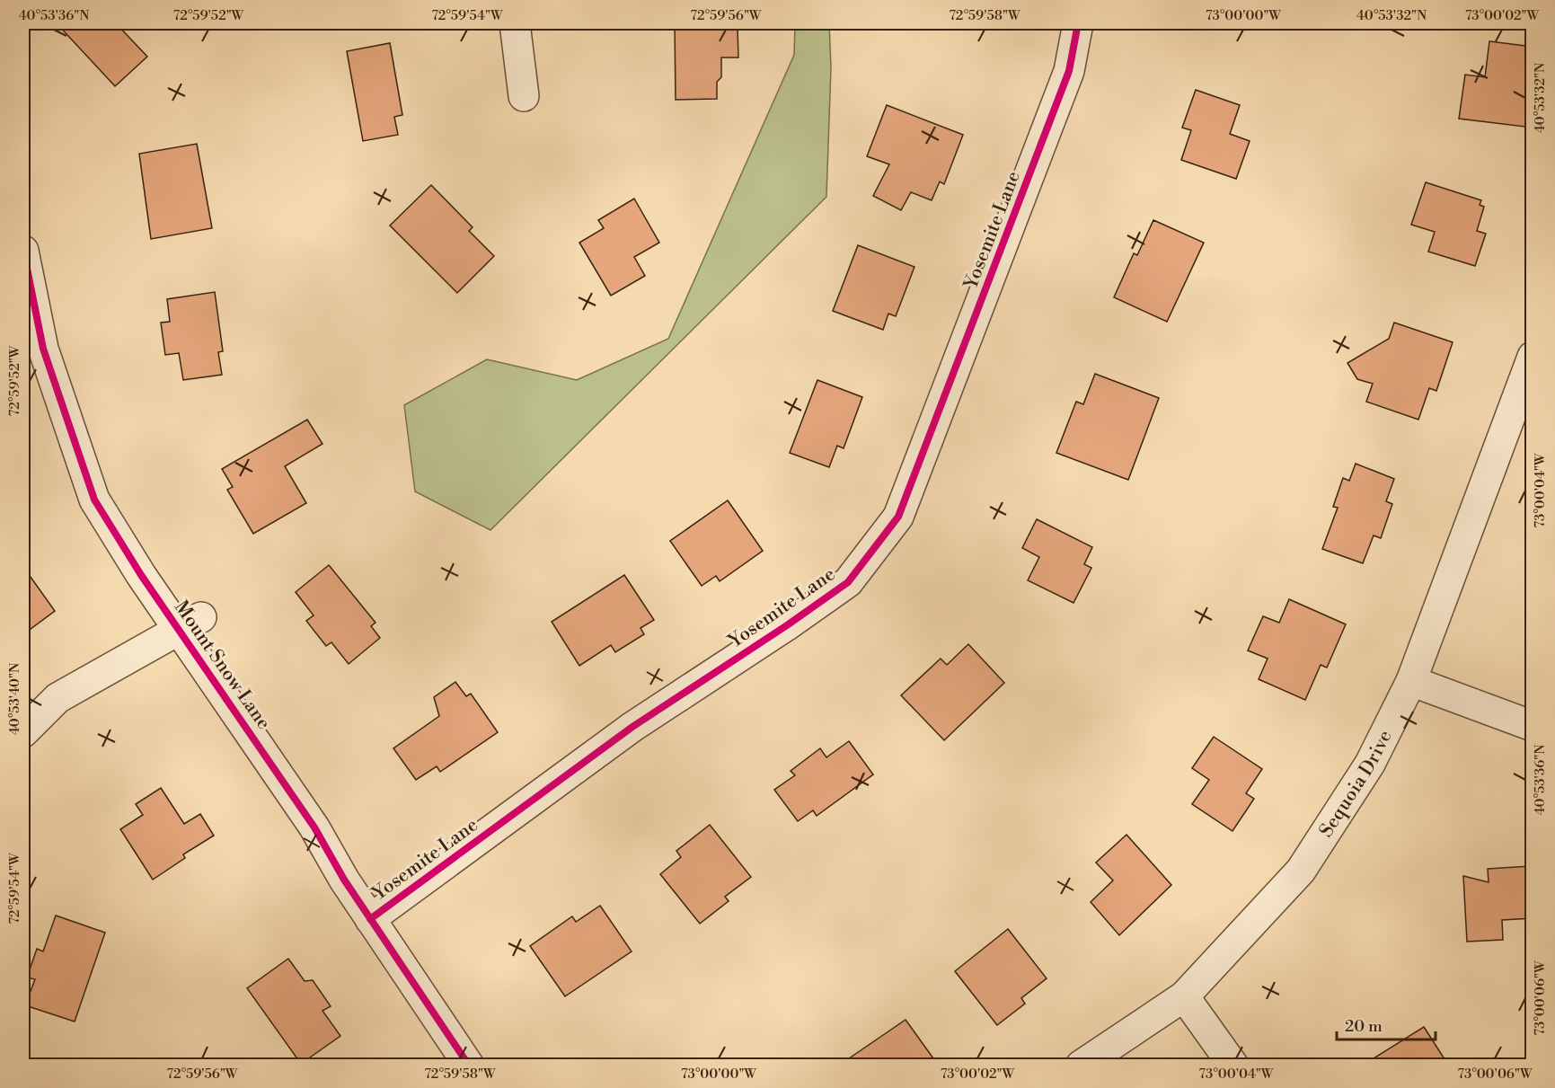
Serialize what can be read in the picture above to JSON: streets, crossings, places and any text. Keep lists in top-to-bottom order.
{
  "streets": {
    "street": ["Yosemite Lane", "Mount Snow Lane", "Sequoia Drive"]
  },
  "crossings": [
    ["Yosemite Lane", "Mount Snow Lane"]
  ],
  "scale_bar": "20 m",
  "coordinates": [
    "40°53'36\"N",
    "72°59'52\"W",
    "72°59'54\"W",
    "72°59'56\"W",
    "72°59'58\"W",
    "73°00'00\"W",
    "40°53'32\"N",
    "73°00'02\"W",
    "73°00'04\"W",
    "40°53'40\"N",
    "73°00'06\"W"
  ]
}
